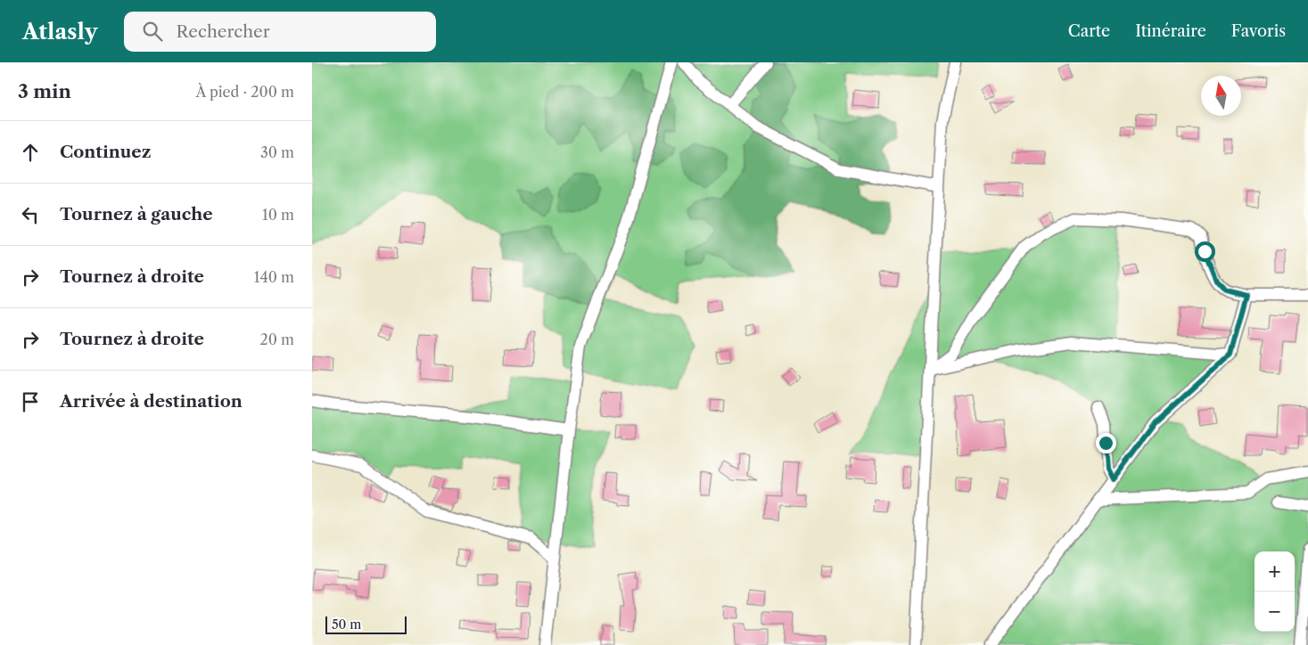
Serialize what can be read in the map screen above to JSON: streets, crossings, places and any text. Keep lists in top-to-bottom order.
{
  "scale_bar": "50 m",
  "north": "top",
  "page": {
    "header": "Atlasly",
    "search": "Rechercher",
    "nav": ["Carte", "Itinéraire", "Favoris"],
    "heading": ["3 min", "À pied · 200 m"],
    "list": [
      ["Continuez", "30 m"],
      ["Tournez à gauche", "10 m"],
      ["Tournez à droite", "140 m"],
      ["Tournez à droite", "20 m"],
      "Arrivée à destination"
    ],
    "map_buttons": ["+", "−"],
    "scale": "50 m"
  }
}
